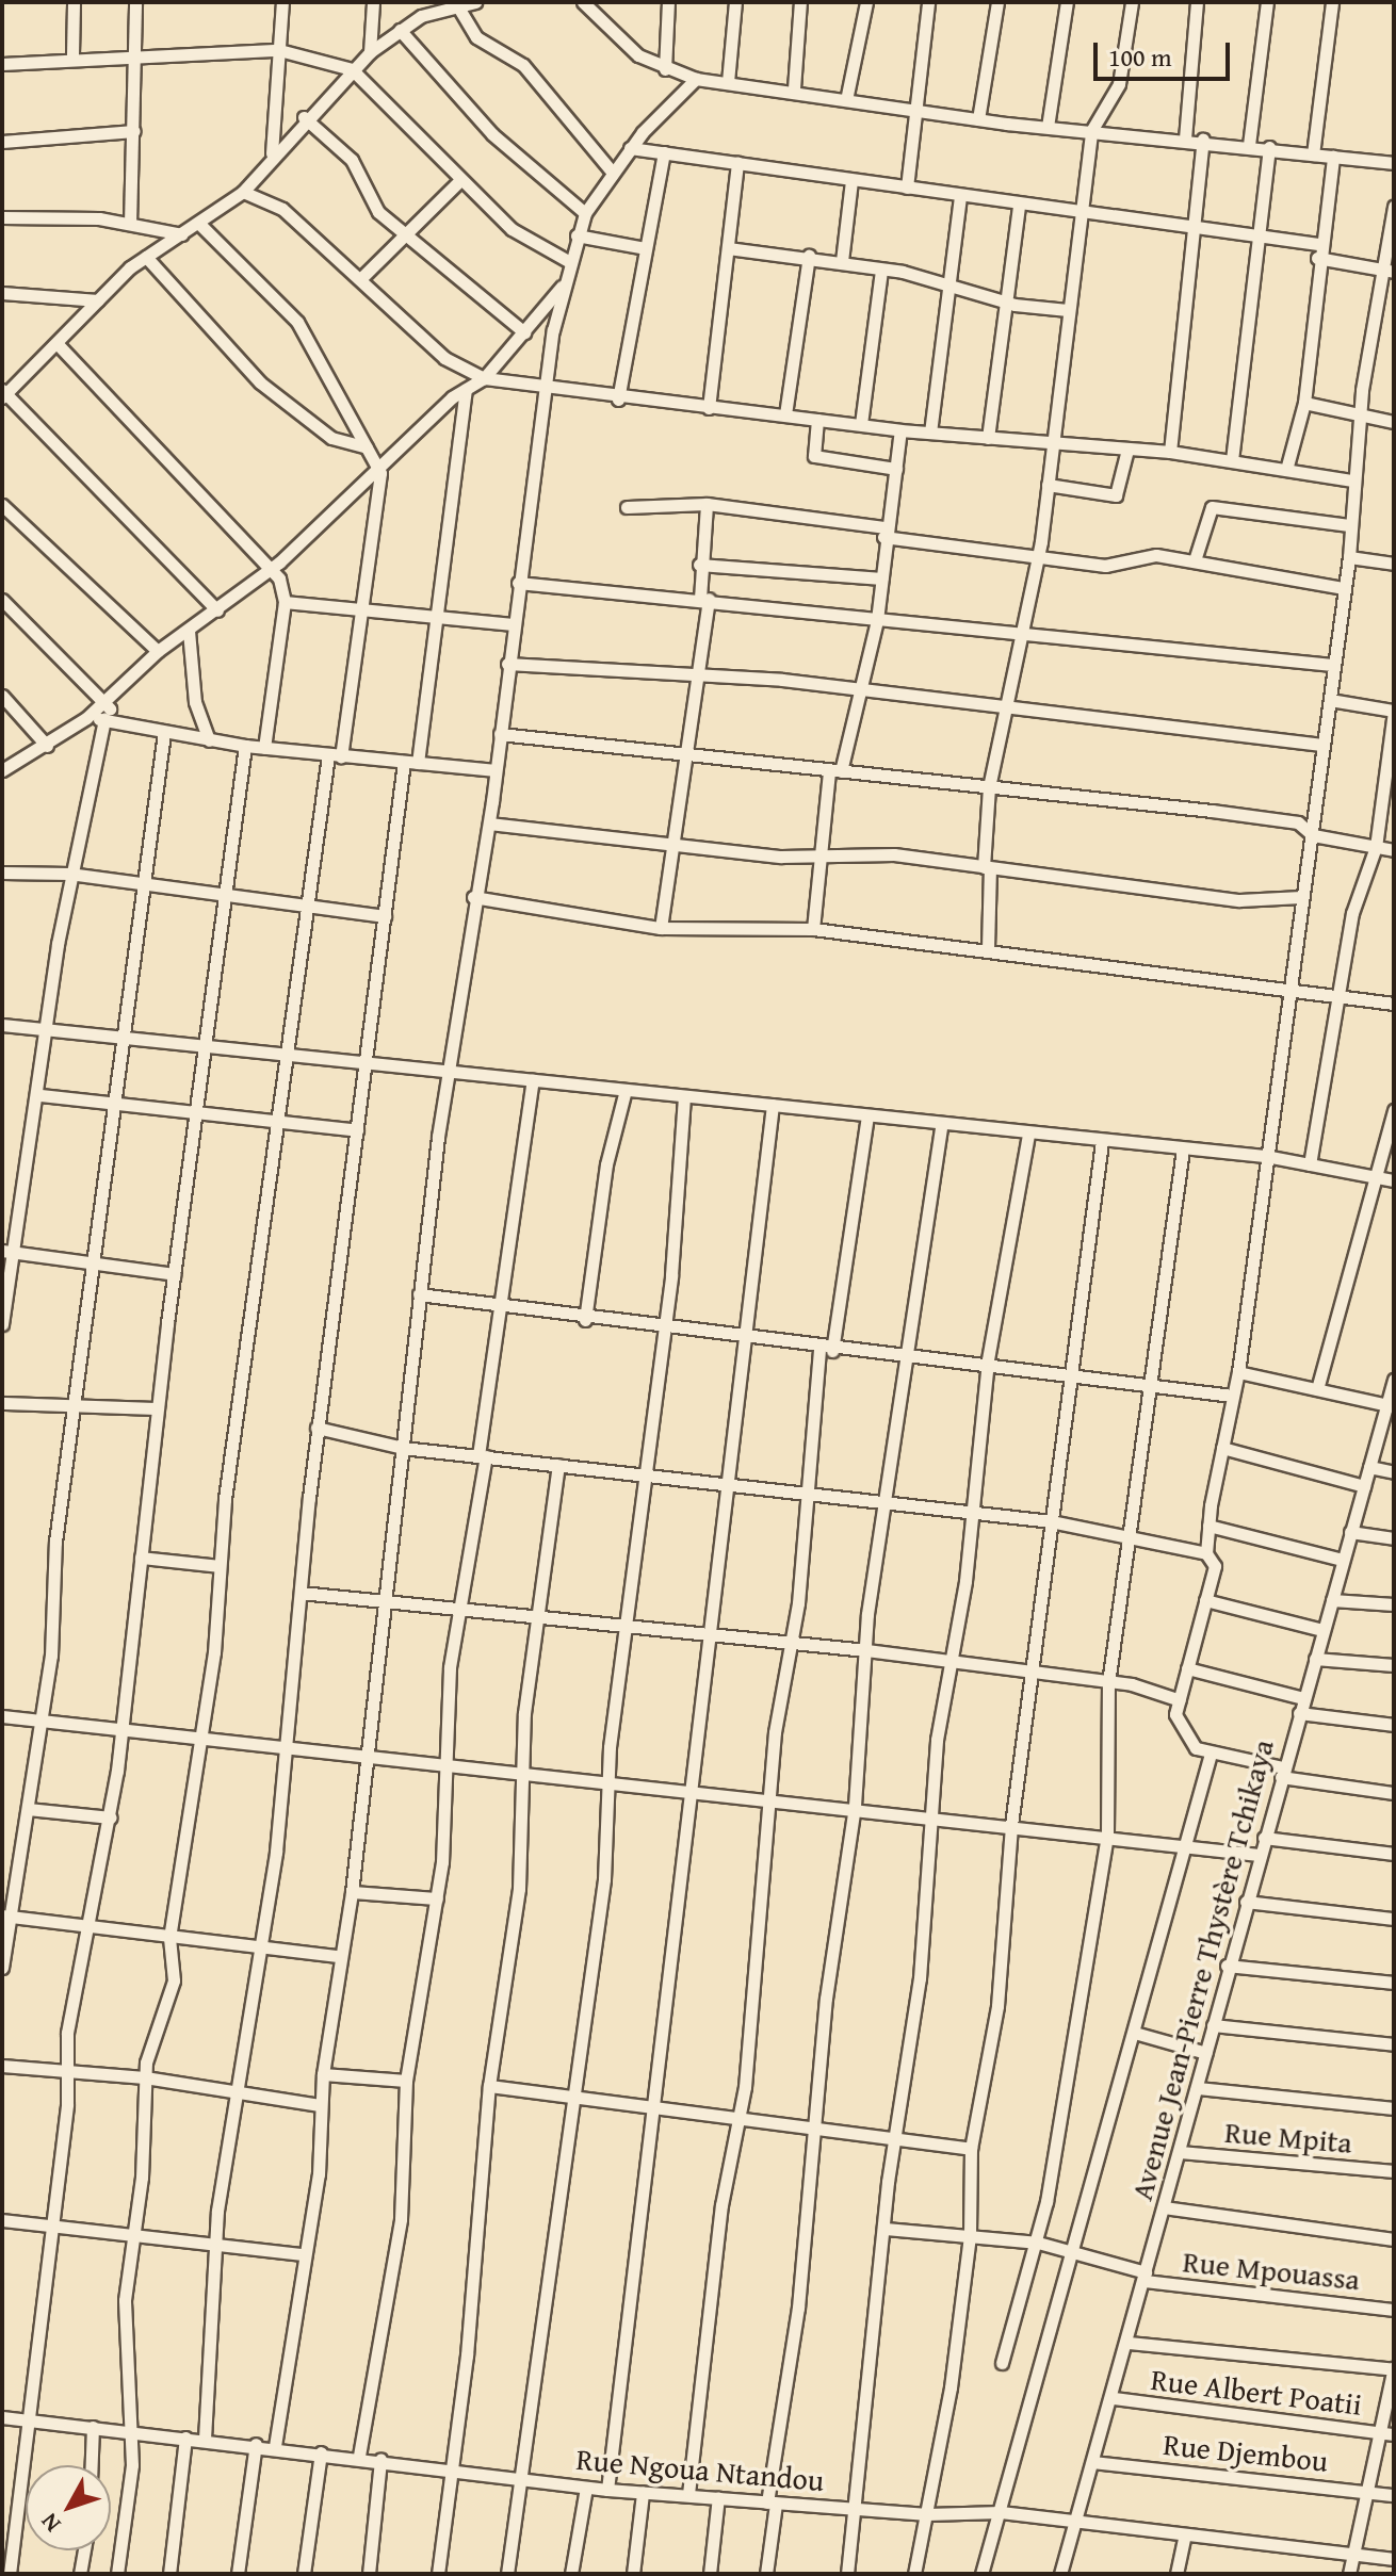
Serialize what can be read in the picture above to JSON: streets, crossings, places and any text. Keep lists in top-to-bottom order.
{
  "streets": {
    "street": [
      "Avenue Jean-Pierre Thystère Tchikaya",
      "Rue Mpita",
      "Rue Mpouassa",
      "Rue Albert Poatii",
      "Rue Djembou",
      "Rue Ngoua Ntandou"
    ]
  },
  "crossings": [
    ["Avenue Jean-Pierre Thystère Tchikaya", "Rue Mpita"],
    ["Avenue Jean-Pierre Thystère Tchikaya", "Rue Mpouassa"],
    ["Avenue Jean-Pierre Thystère Tchikaya", "Rue Albert Poatii"],
    ["Avenue Jean-Pierre Thystère Tchikaya", "Rue Djembou"],
    ["Avenue Jean-Pierre Thystère Tchikaya", "Rue Ngoua Ntandou"]
  ],
  "scale_bar": "100 m",
  "north": "bottom left"
}
